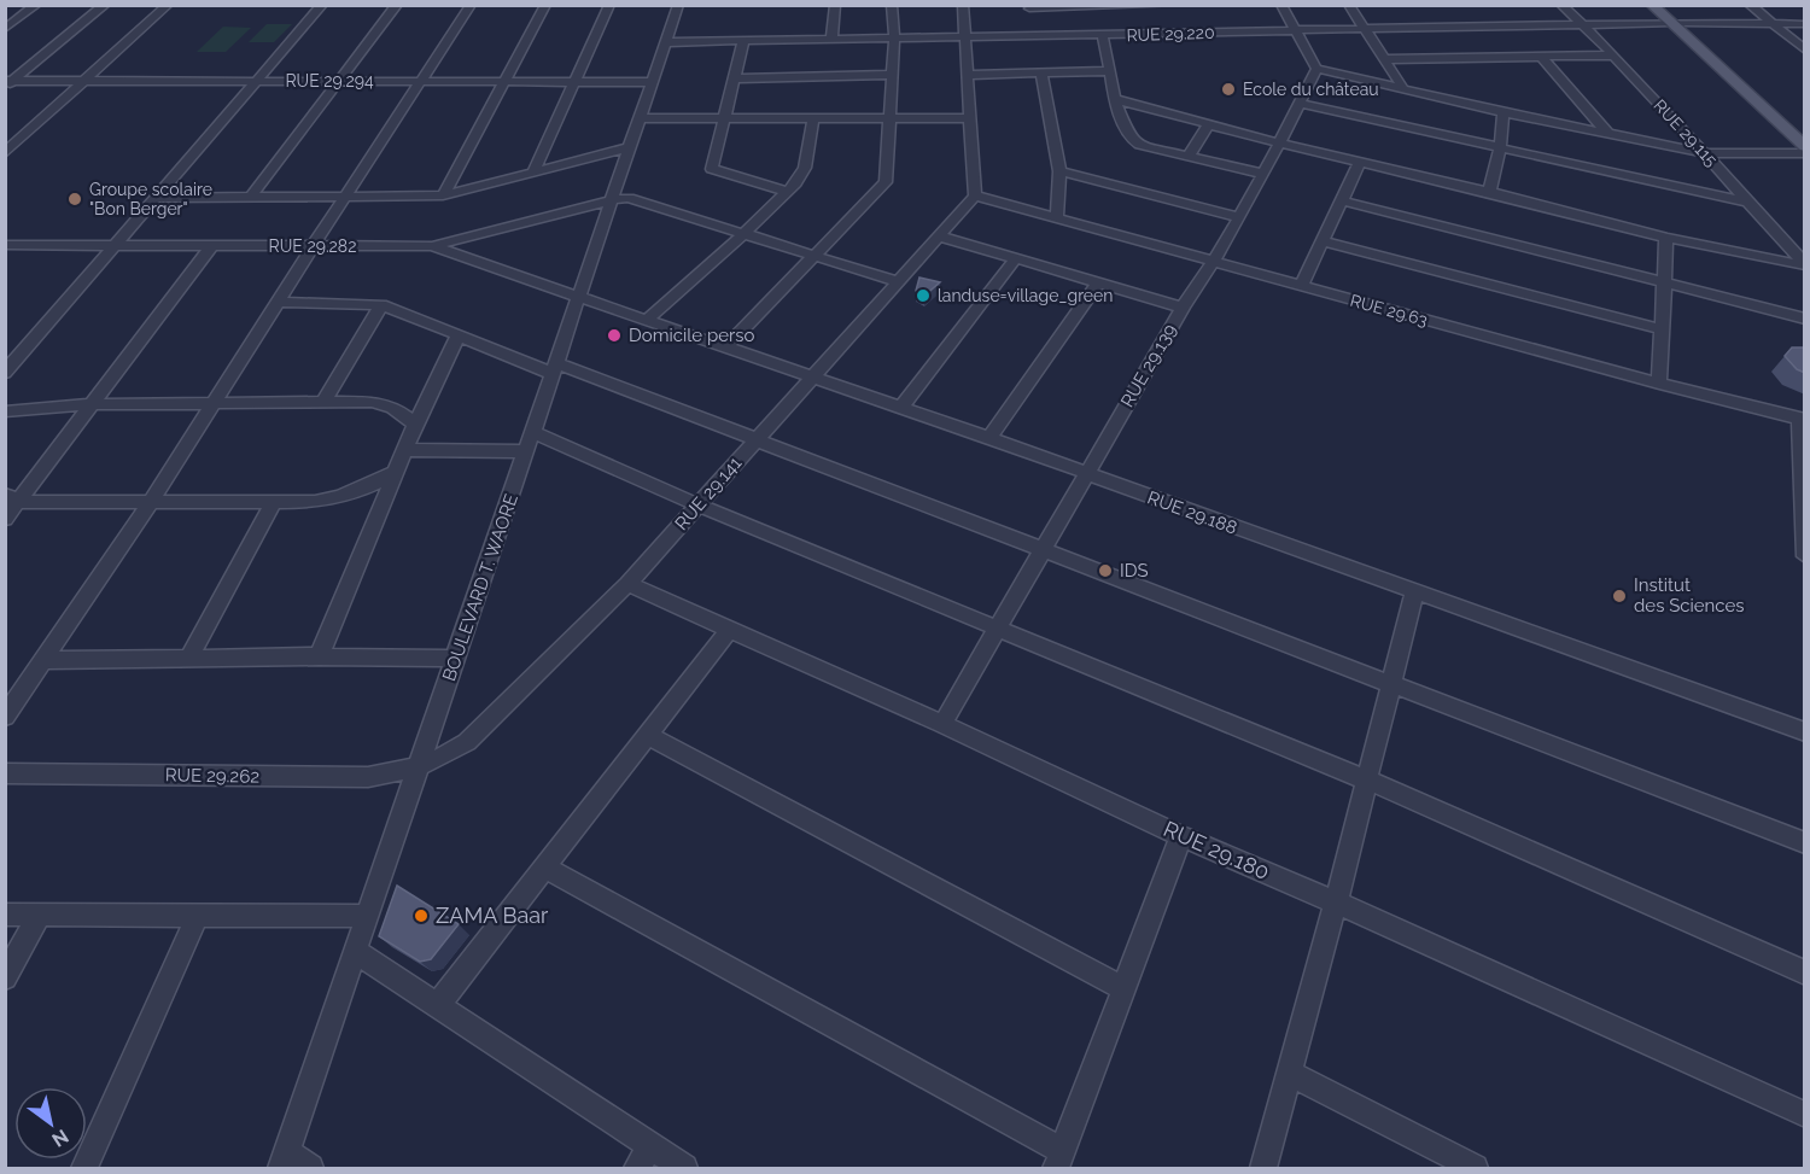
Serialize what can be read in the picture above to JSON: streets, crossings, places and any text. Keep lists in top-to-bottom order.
{
  "streets": {
    "street": [
      "RUE 29.220",
      "RUE 29.294",
      "RUE 29.115",
      "RUE 29.282",
      "RUE 29.63",
      "RUE 29.139",
      "RUE 29.141",
      "RUE 29.188",
      "BOULEVARD T. WAORE",
      "RUE 29.262",
      "RUE 29.180"
    ]
  },
  "crossings": [
    ["RUE 29.220", "RUE 29.115"],
    ["RUE 29.220", "BOULEVARD T. WAORE"],
    ["RUE 29.294", "BOULEVARD T. WAORE"],
    ["RUE 29.282", "RUE 29.141"],
    ["RUE 29.282", "RUE 29.188"],
    ["RUE 29.282", "BOULEVARD T. WAORE"],
    ["RUE 29.63", "RUE 29.139"],
    ["RUE 29.63", "RUE 29.141"],
    ["RUE 29.139", "RUE 29.188"],
    ["RUE 29.139", "RUE 29.180"],
    ["RUE 29.141", "RUE 29.188"],
    ["RUE 29.141", "BOULEVARD T. WAORE"],
    ["RUE 29.141", "RUE 29.262"],
    ["RUE 29.141", "RUE 29.180"],
    ["RUE 29.188", "BOULEVARD T. WAORE"],
    ["BOULEVARD T. WAORE", "RUE 29.262"]
  ],
  "places": [
    "Ecole du château",
    "Groupe scolaire \"Bon Berger\"",
    "landuse=village_green",
    "Domicile perso",
    "IDS",
    "Institut des Sciences",
    "ZAMA Baar"
  ],
  "north": "bottom right"
}
